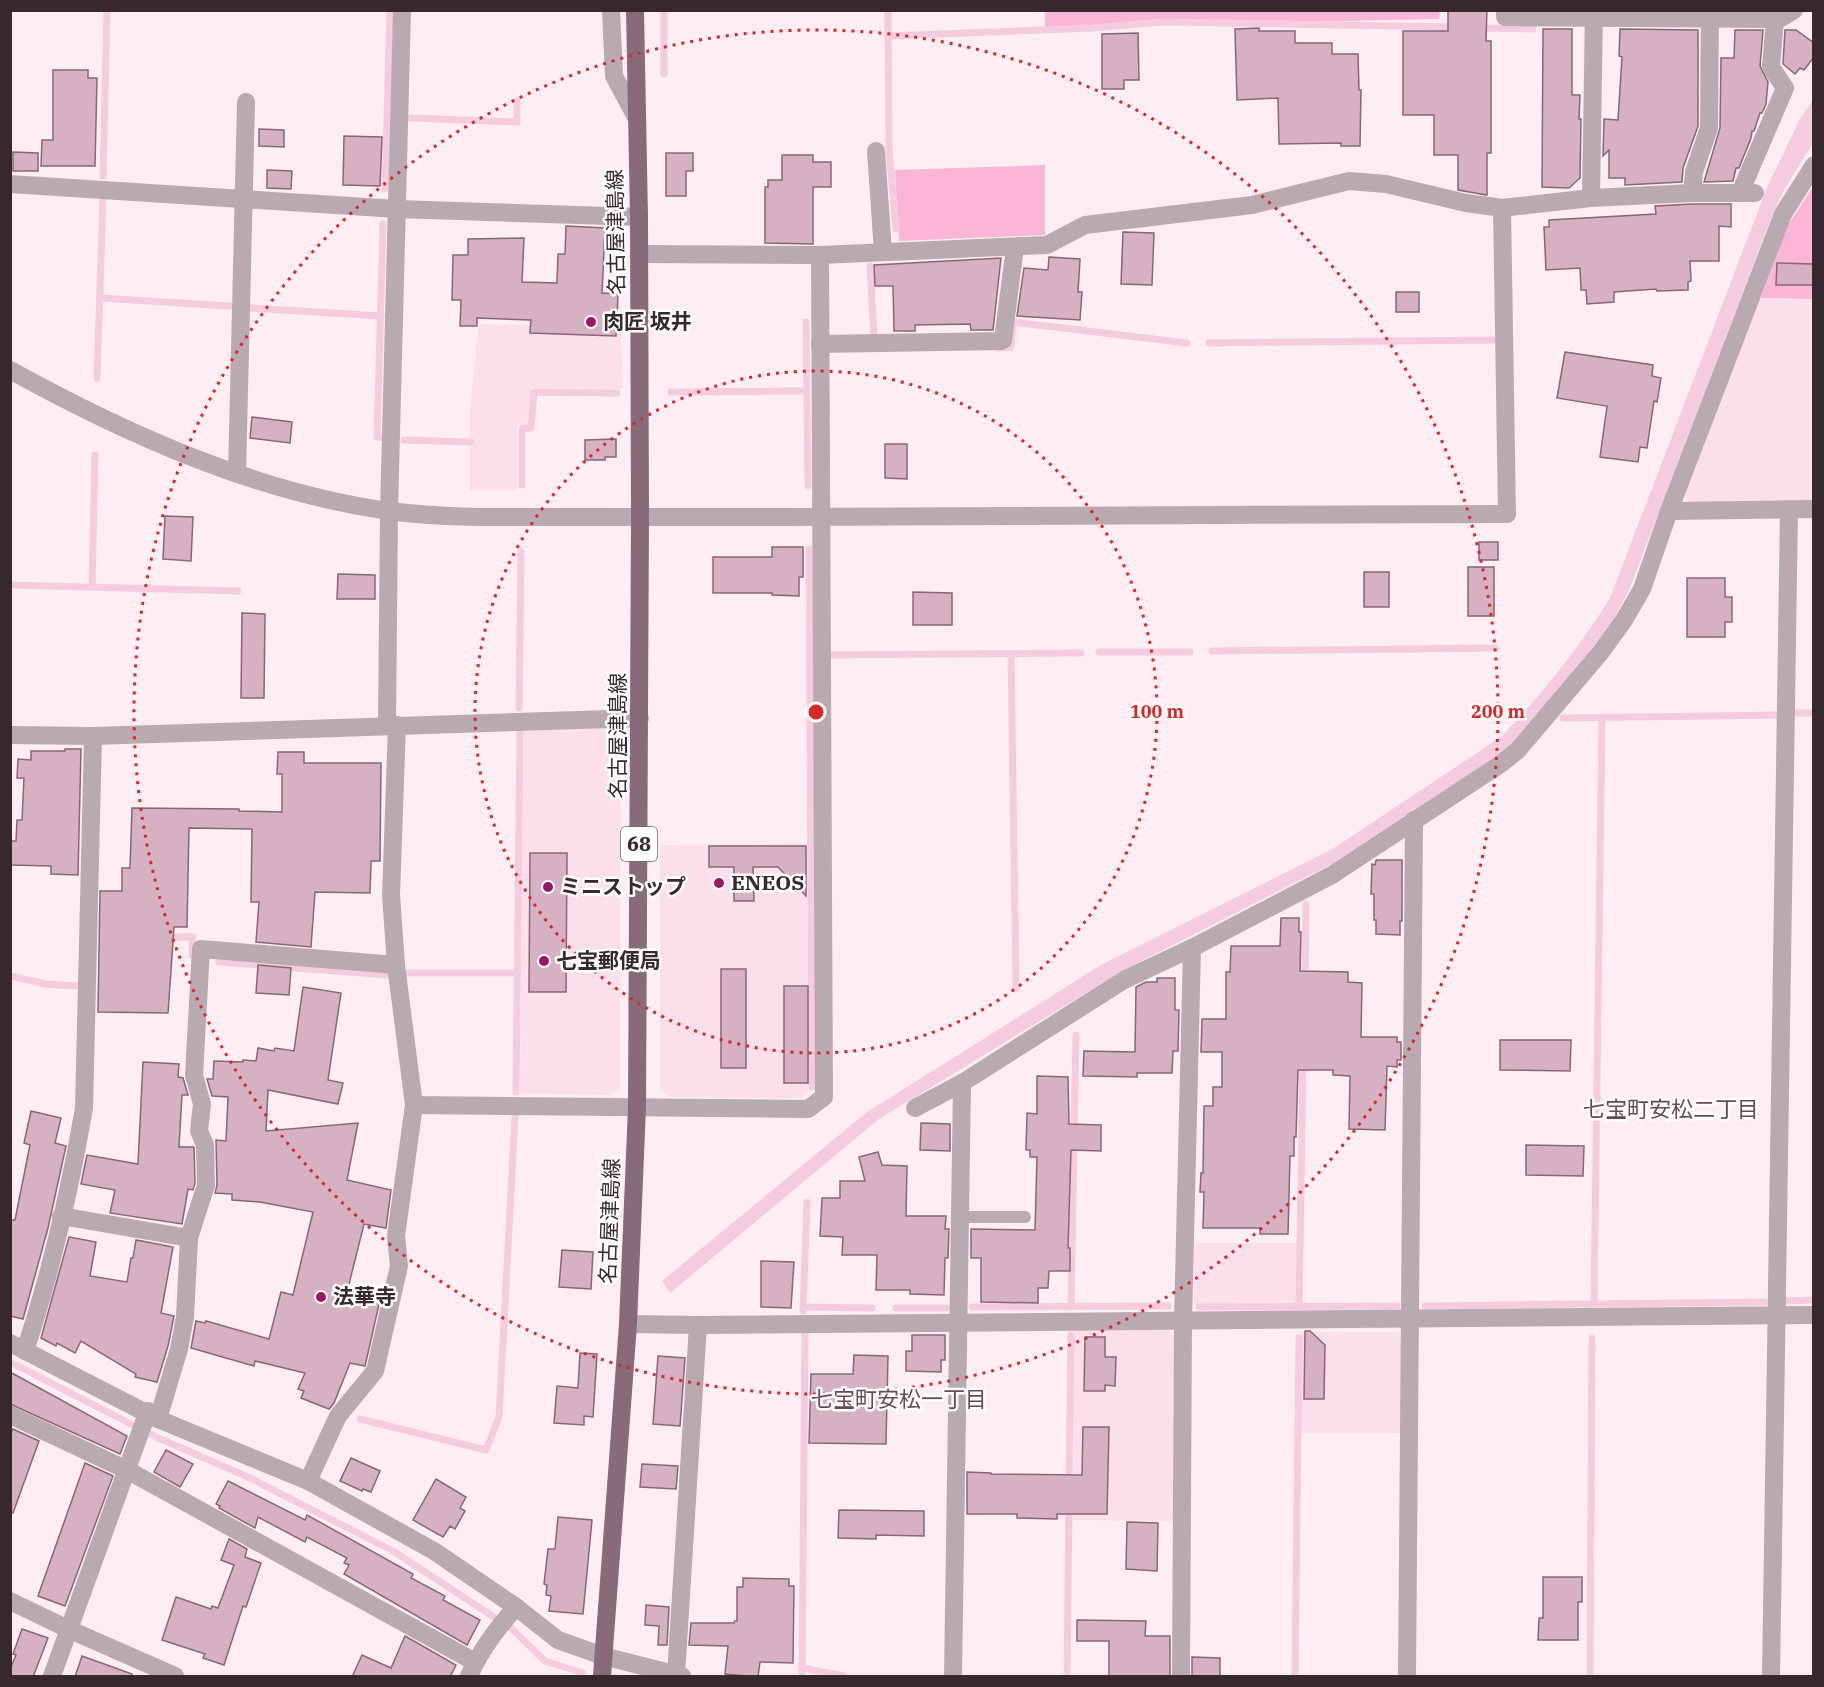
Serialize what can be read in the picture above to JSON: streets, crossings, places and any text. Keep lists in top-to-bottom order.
{
  "streets": {
    "main road": ["名古屋津島線", "68"]
  },
  "districts": ["七宝町安松二丁目", "七宝町安松一丁目"],
  "places": [
    "肉匠 坂井",
    "ENEOS",
    "ミニストップ",
    "七宝郵便局",
    "法華寺"
  ],
  "rings": ["100 m", "200 m"]
}
